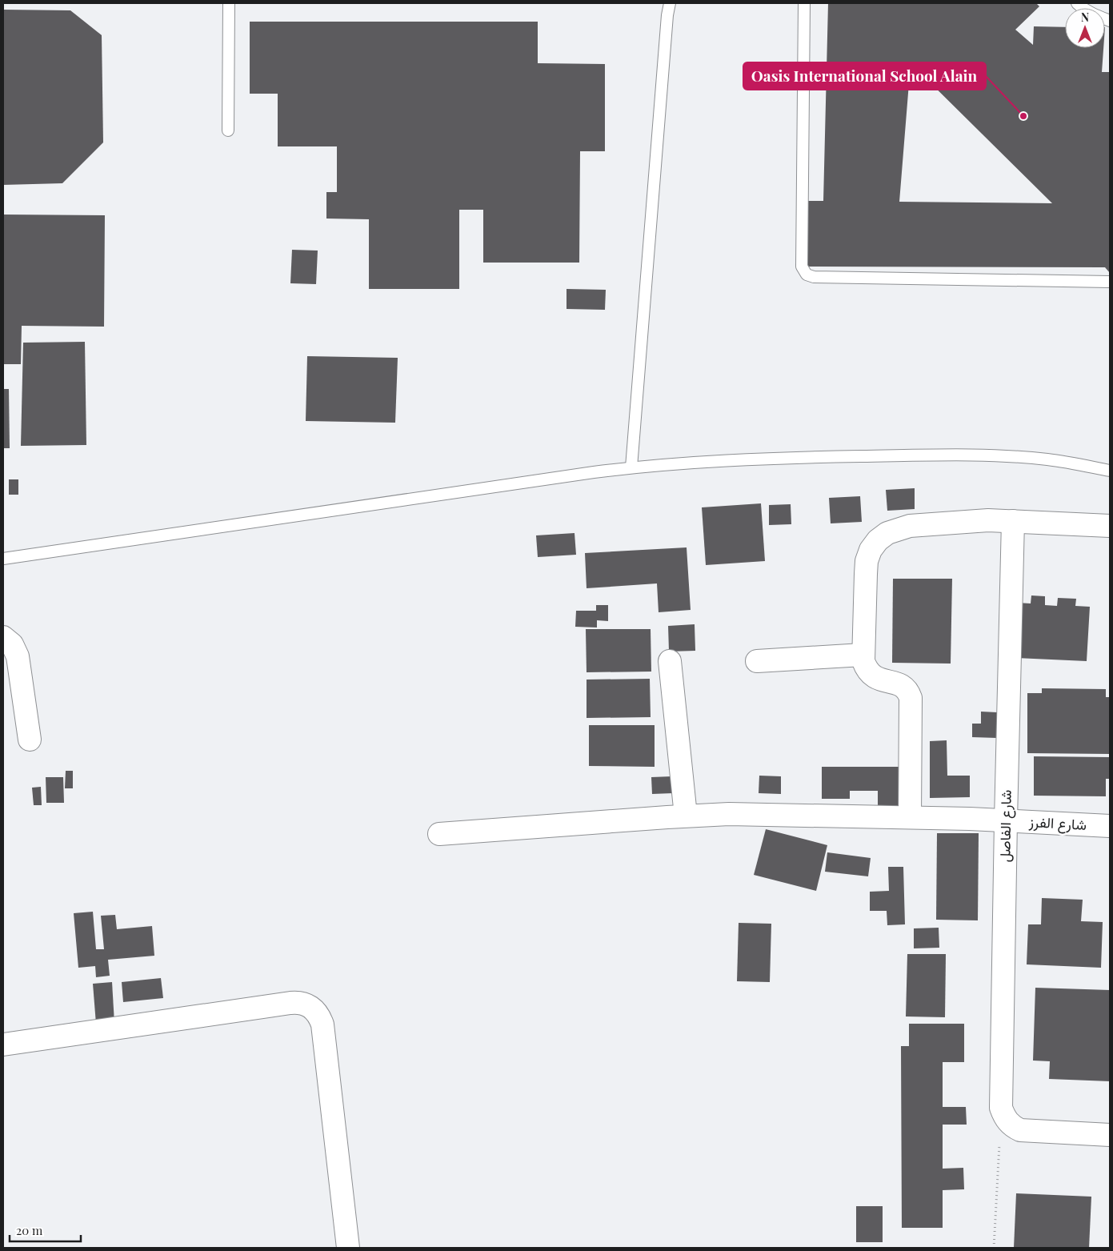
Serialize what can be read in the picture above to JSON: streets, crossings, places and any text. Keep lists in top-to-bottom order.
{
  "streets": {
    "street": ["شارع الفرز", "شارع الفاصل"]
  },
  "crossings": [
    ["شارع الفرز", "شارع الفاصل"]
  ],
  "places": ["Oasis International School Alain"],
  "scale_bar": "20 m",
  "north": "top"
}
